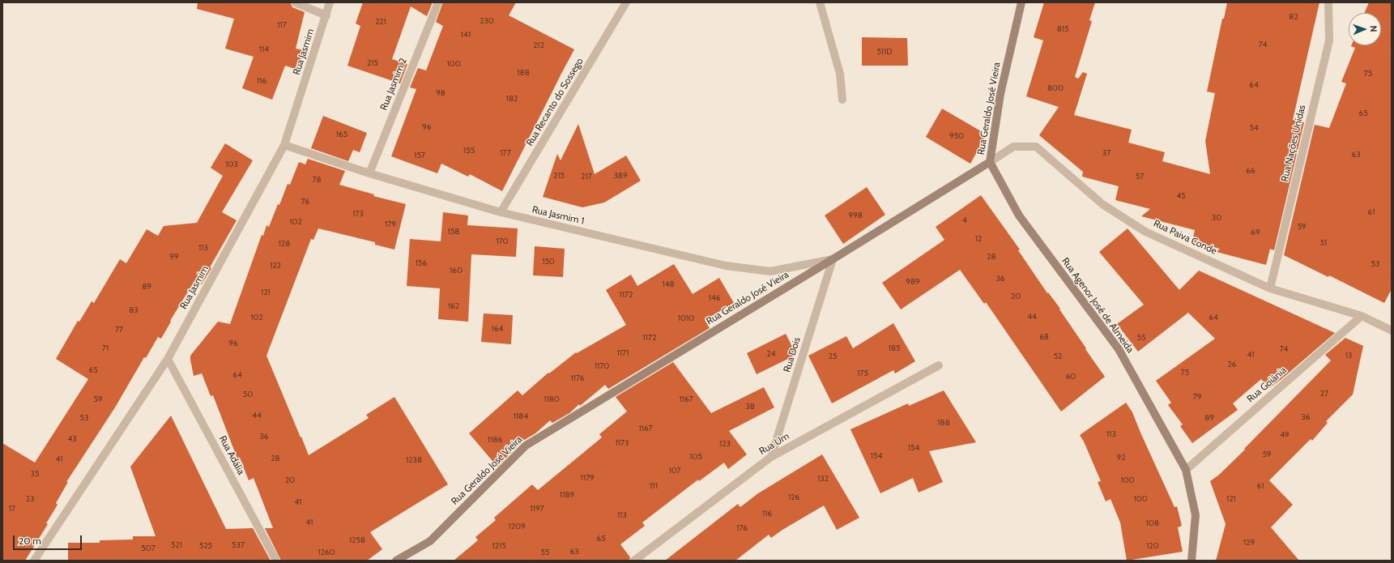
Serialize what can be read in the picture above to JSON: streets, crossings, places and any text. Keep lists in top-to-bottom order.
{
  "streets": {
    "street": [
      "Rua Jasmim",
      "Rua Jasmim 2",
      "Rua Recanto do Sossego",
      "Rua Geraldo José Vieira",
      "Rua Nações Unidas",
      "Rua Jasmim 1",
      "Rua Paiva Conde",
      "Rua Agenor José de Almeida",
      "Rua Dois",
      "Rua Goiânia",
      "Rua Um",
      "Rua Adália"
    ]
  },
  "crossings": [
    ["Rua Jasmim", "Rua Jasmim 1"],
    ["Rua Jasmim", "Rua Adália"],
    ["Rua Jasmim 2", "Rua Jasmim 1"],
    ["Rua Recanto do Sossego", "Rua Jasmim 1"],
    ["Rua Geraldo José Vieira", "Rua Jasmim 1"],
    ["Rua Geraldo José Vieira", "Rua Paiva Conde"],
    ["Rua Geraldo José Vieira", "Rua Agenor José de Almeida"],
    ["Rua Geraldo José Vieira", "Rua Dois"],
    ["Rua Nações Unidas", "Rua Paiva Conde"],
    ["Rua Jasmim 1", "Rua Dois"],
    ["Rua Paiva Conde", "Rua Agenor José de Almeida"],
    ["Rua Paiva Conde", "Rua Goiânia"],
    ["Rua Agenor José de Almeida", "Rua Goiânia"],
    ["Rua Dois", "Rua Um"]
  ],
  "house_numbers": [
    "82",
    "230",
    "221",
    "117",
    "815",
    "141",
    "74",
    "212",
    "114",
    "511D",
    "215",
    "100",
    "188",
    "75",
    "116",
    "64",
    "800",
    "98",
    "182",
    "65",
    "96",
    "54",
    "165",
    "950",
    "155",
    "177",
    "37",
    "63",
    "157",
    "103",
    "66",
    "215",
    "389",
    "217",
    "57",
    "78",
    "45",
    "76",
    "61",
    "173",
    "998",
    "30",
    "4",
    "102",
    "179",
    "59",
    "158",
    "69",
    "12",
    "170",
    "51",
    "128",
    "113",
    "99",
    "28",
    "150",
    "156",
    "53",
    "122",
    "160",
    "36",
    "989",
    "148",
    "89",
    "121",
    "1172",
    "20",
    "146",
    "162",
    "83",
    "44",
    "102",
    "64",
    "1010",
    "164",
    "77",
    "68",
    "1172",
    "55",
    "96",
    "71",
    "185",
    "74",
    "1171",
    "24",
    "41",
    "13",
    "25",
    "52",
    "26",
    "1170",
    "65",
    "75",
    "175",
    "64",
    "60",
    "1176",
    "27",
    "50",
    "79",
    "59",
    "1180",
    "1167",
    "38",
    "44",
    "1184",
    "36",
    "53",
    "89",
    "188",
    "1167",
    "113",
    "49",
    "36",
    "43",
    "1186",
    "1173",
    "123",
    "154",
    "59",
    "154",
    "105",
    "92",
    "28",
    "41",
    "1238",
    "107",
    "35",
    "1179",
    "132",
    "20",
    "100",
    "111",
    "61",
    "1189",
    "126",
    "23",
    "100",
    "121",
    "41",
    "17",
    "1197",
    "116",
    "113",
    "41",
    "108",
    "1209",
    "176",
    "65",
    "1258",
    "129",
    "521",
    "537",
    "525",
    "1215",
    "120",
    "507",
    "63",
    "1260",
    "55"
  ],
  "scale_bar": "20 m",
  "north": "right"
}
